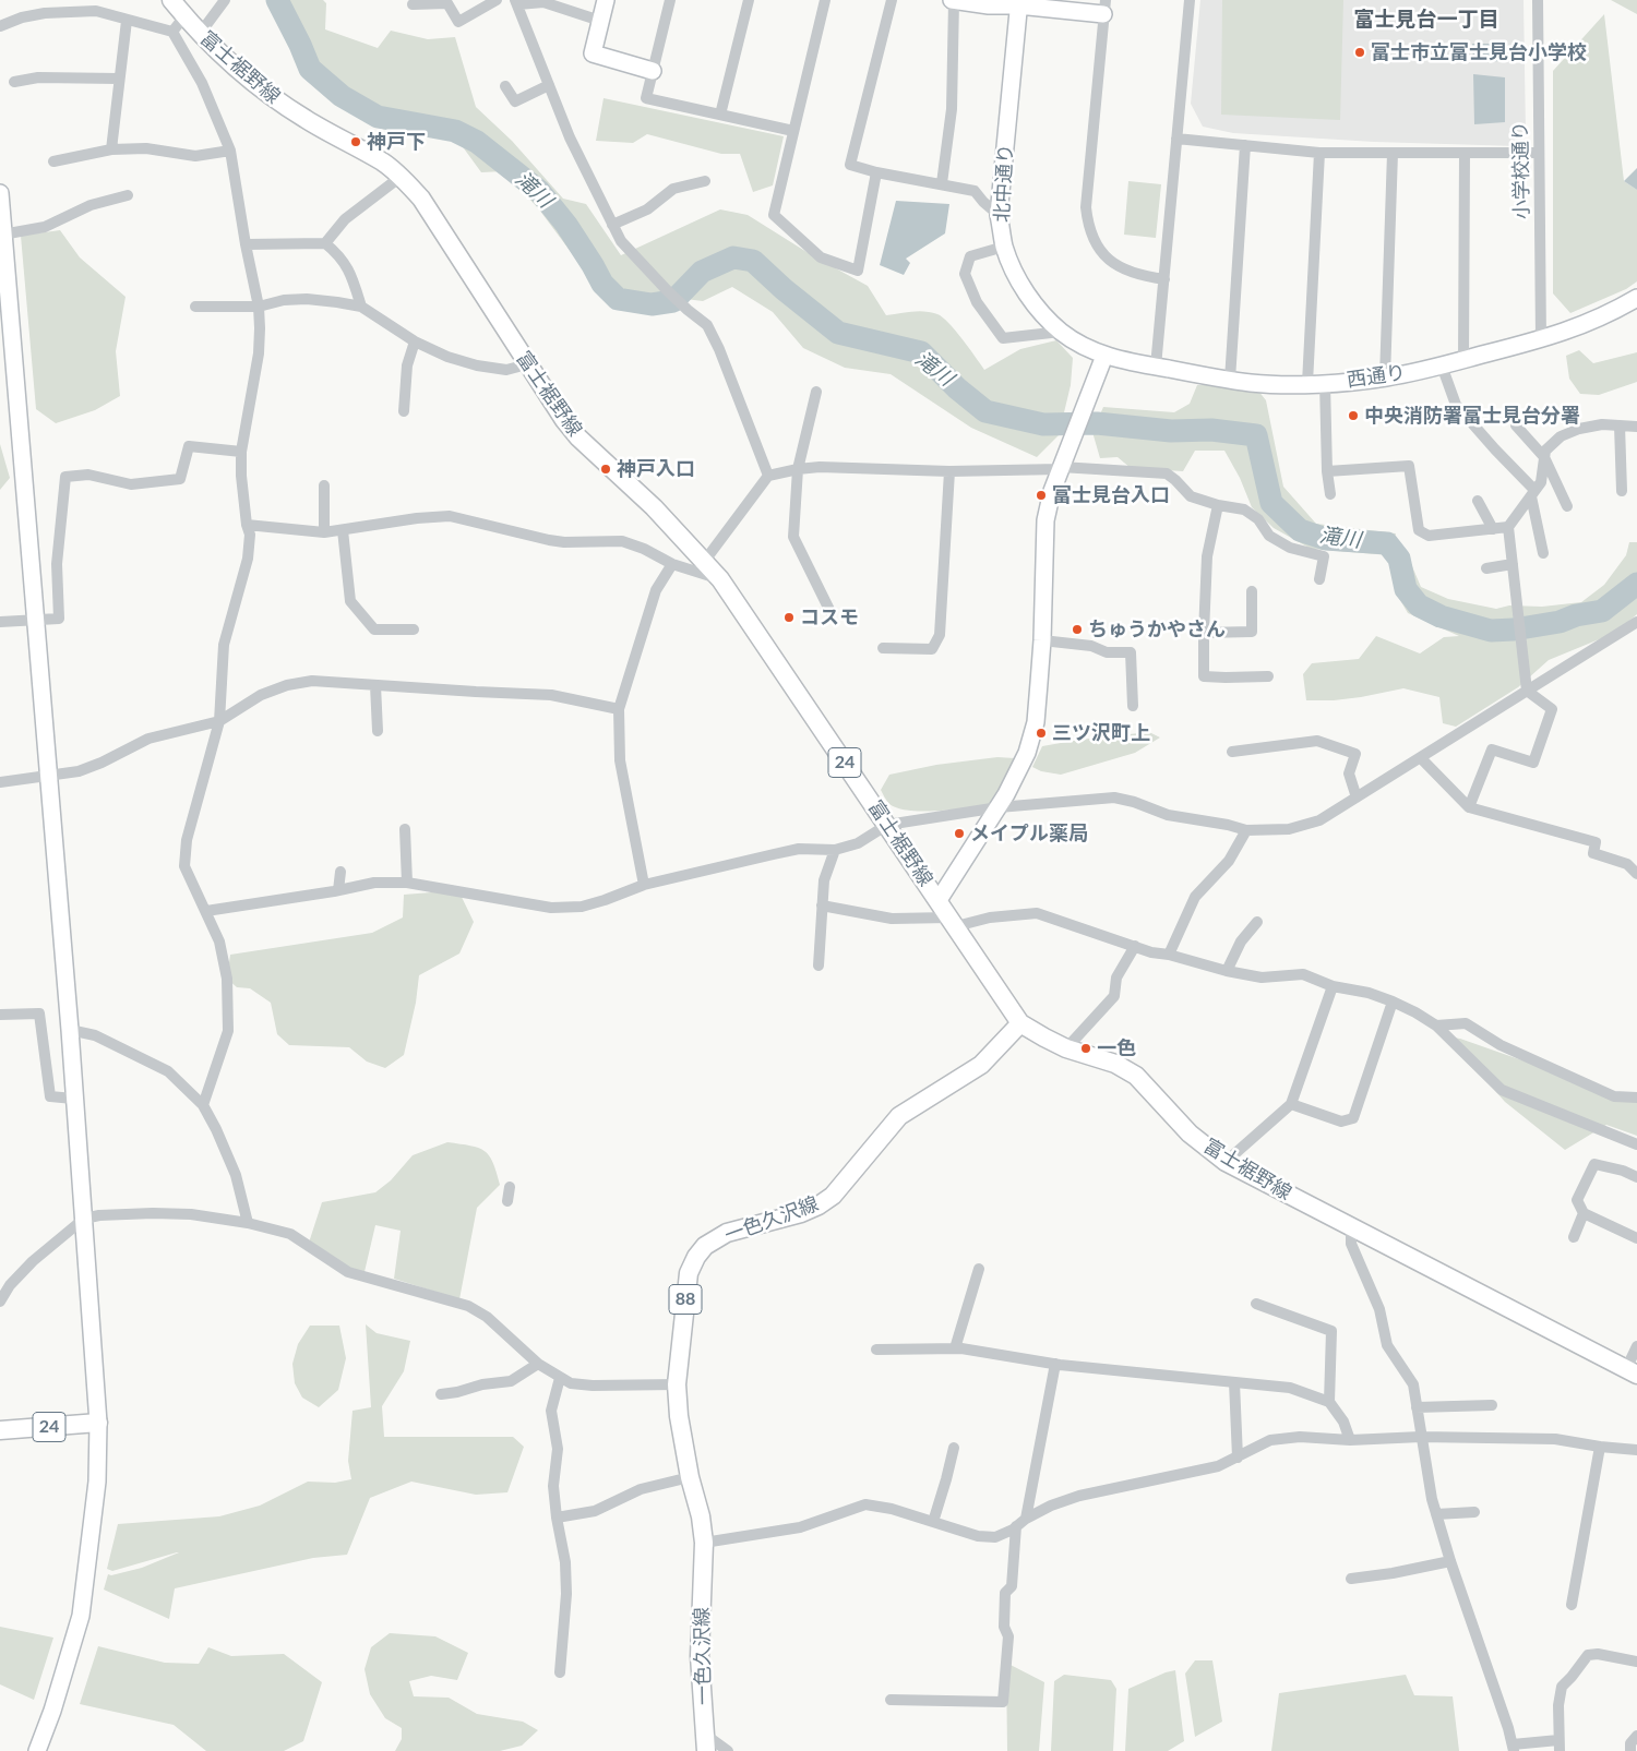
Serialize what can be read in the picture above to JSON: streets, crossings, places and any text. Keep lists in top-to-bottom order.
{
  "streets": {
    "main road": [
      "富士裾野線",
      "24",
      "一色久沢線",
      "88"
    ],
    "street": ["小学校通り", "北中通り", "西通り"]
  },
  "crossings": [
    ["富士裾野線", "一色久沢線"],
    ["小学校通り", "西通り"],
    ["北中通り", "西通り"]
  ],
  "districts": ["富士見台一丁目"],
  "water": ["滝川"],
  "places": [
    "富士市立富士見台小学校",
    "神戸下",
    "中央消防署富士見台分署",
    "神戸入口",
    "富士見台入口",
    "コスモ",
    "ちゅうかやさん",
    "三ツ沢町上",
    "メイプル薬局",
    "一色"
  ]
}
